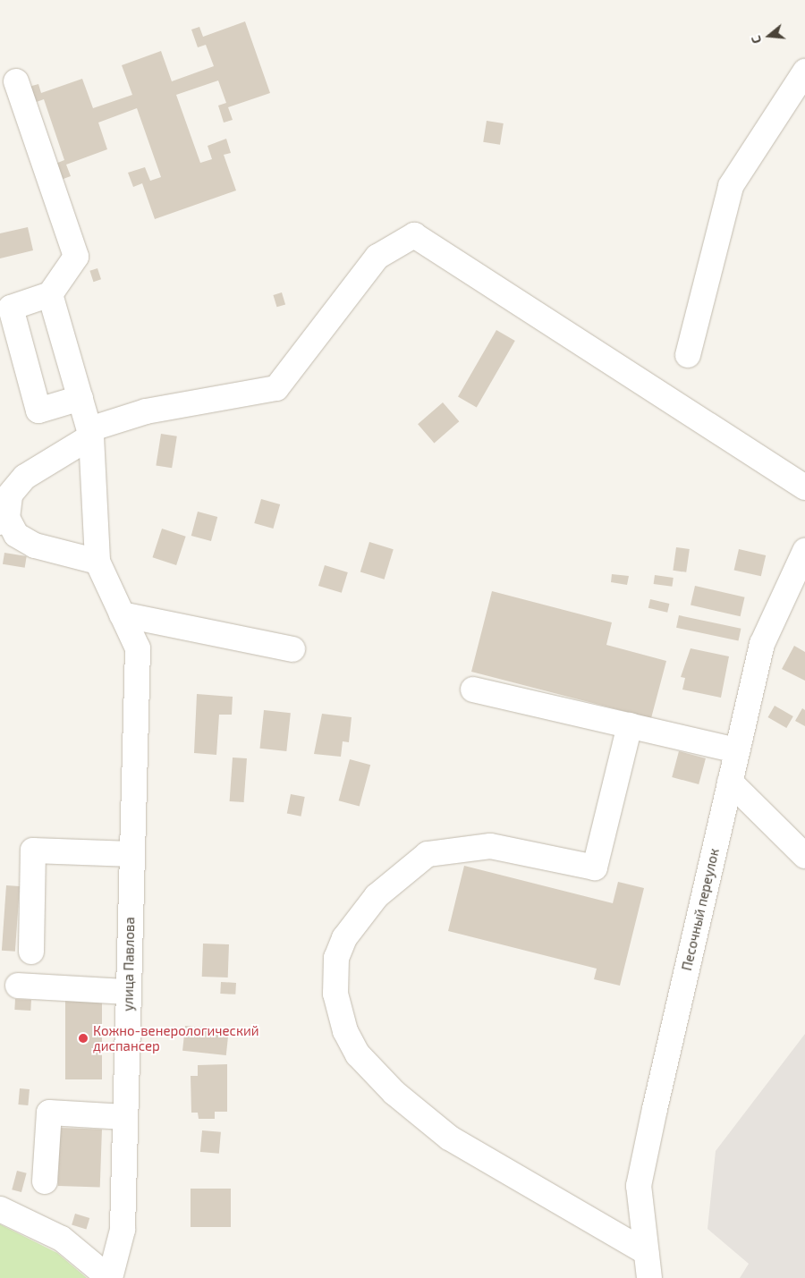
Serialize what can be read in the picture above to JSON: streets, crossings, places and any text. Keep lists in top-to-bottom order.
{
  "streets": {
    "street": ["Песочный переулок", "улица Павлова"]
  },
  "places": ["Кожно-венерологический диспансер"],
  "north": "left"
}
